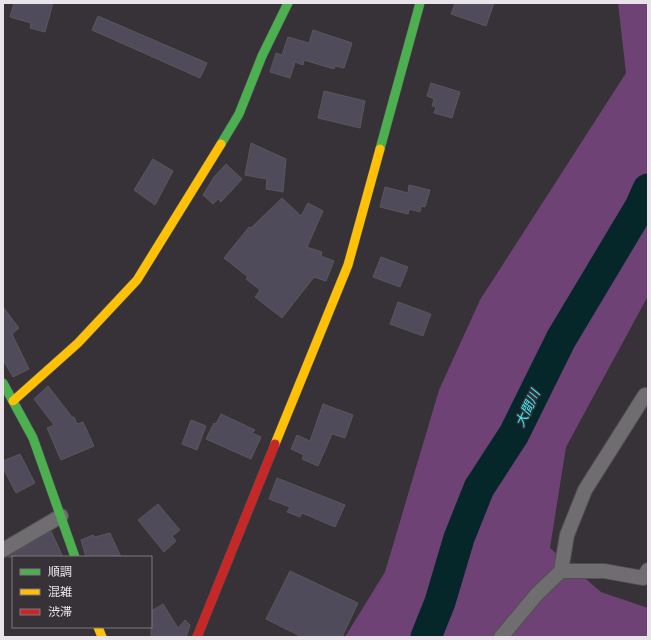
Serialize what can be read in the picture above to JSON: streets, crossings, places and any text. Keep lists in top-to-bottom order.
{
  "water": ["大間川"],
  "legend": ["順調", "混雑", "渋滞"]
}
